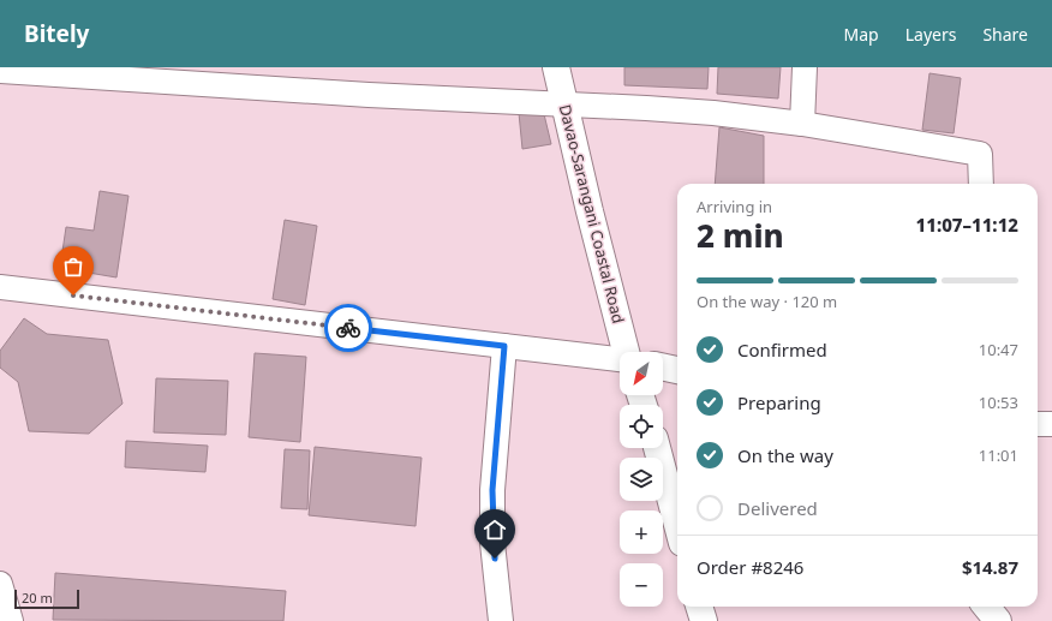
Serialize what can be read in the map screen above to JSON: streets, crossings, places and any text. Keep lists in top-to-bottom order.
{
  "streets": {
    "main road": ["Davao-Sarangani Coastal Road"]
  },
  "scale_bar": "20 m",
  "north": "bottom left",
  "page": {
    "header": "Bitely",
    "nav": ["Map", "Layers", "Share"],
    "heading": ["2 min", "Arriving in", "11:07–11:12"],
    "panel": ["Order #8246", "$14.87"],
    "bar": "On the way · 120 m",
    "list": [
      ["Confirmed", "10:47"],
      ["Preparing", "10:53"],
      ["On the way", "11:01"],
      "Delivered"
    ],
    "map_buttons": ["+", "−"],
    "scale": "20 m"
  }
}
